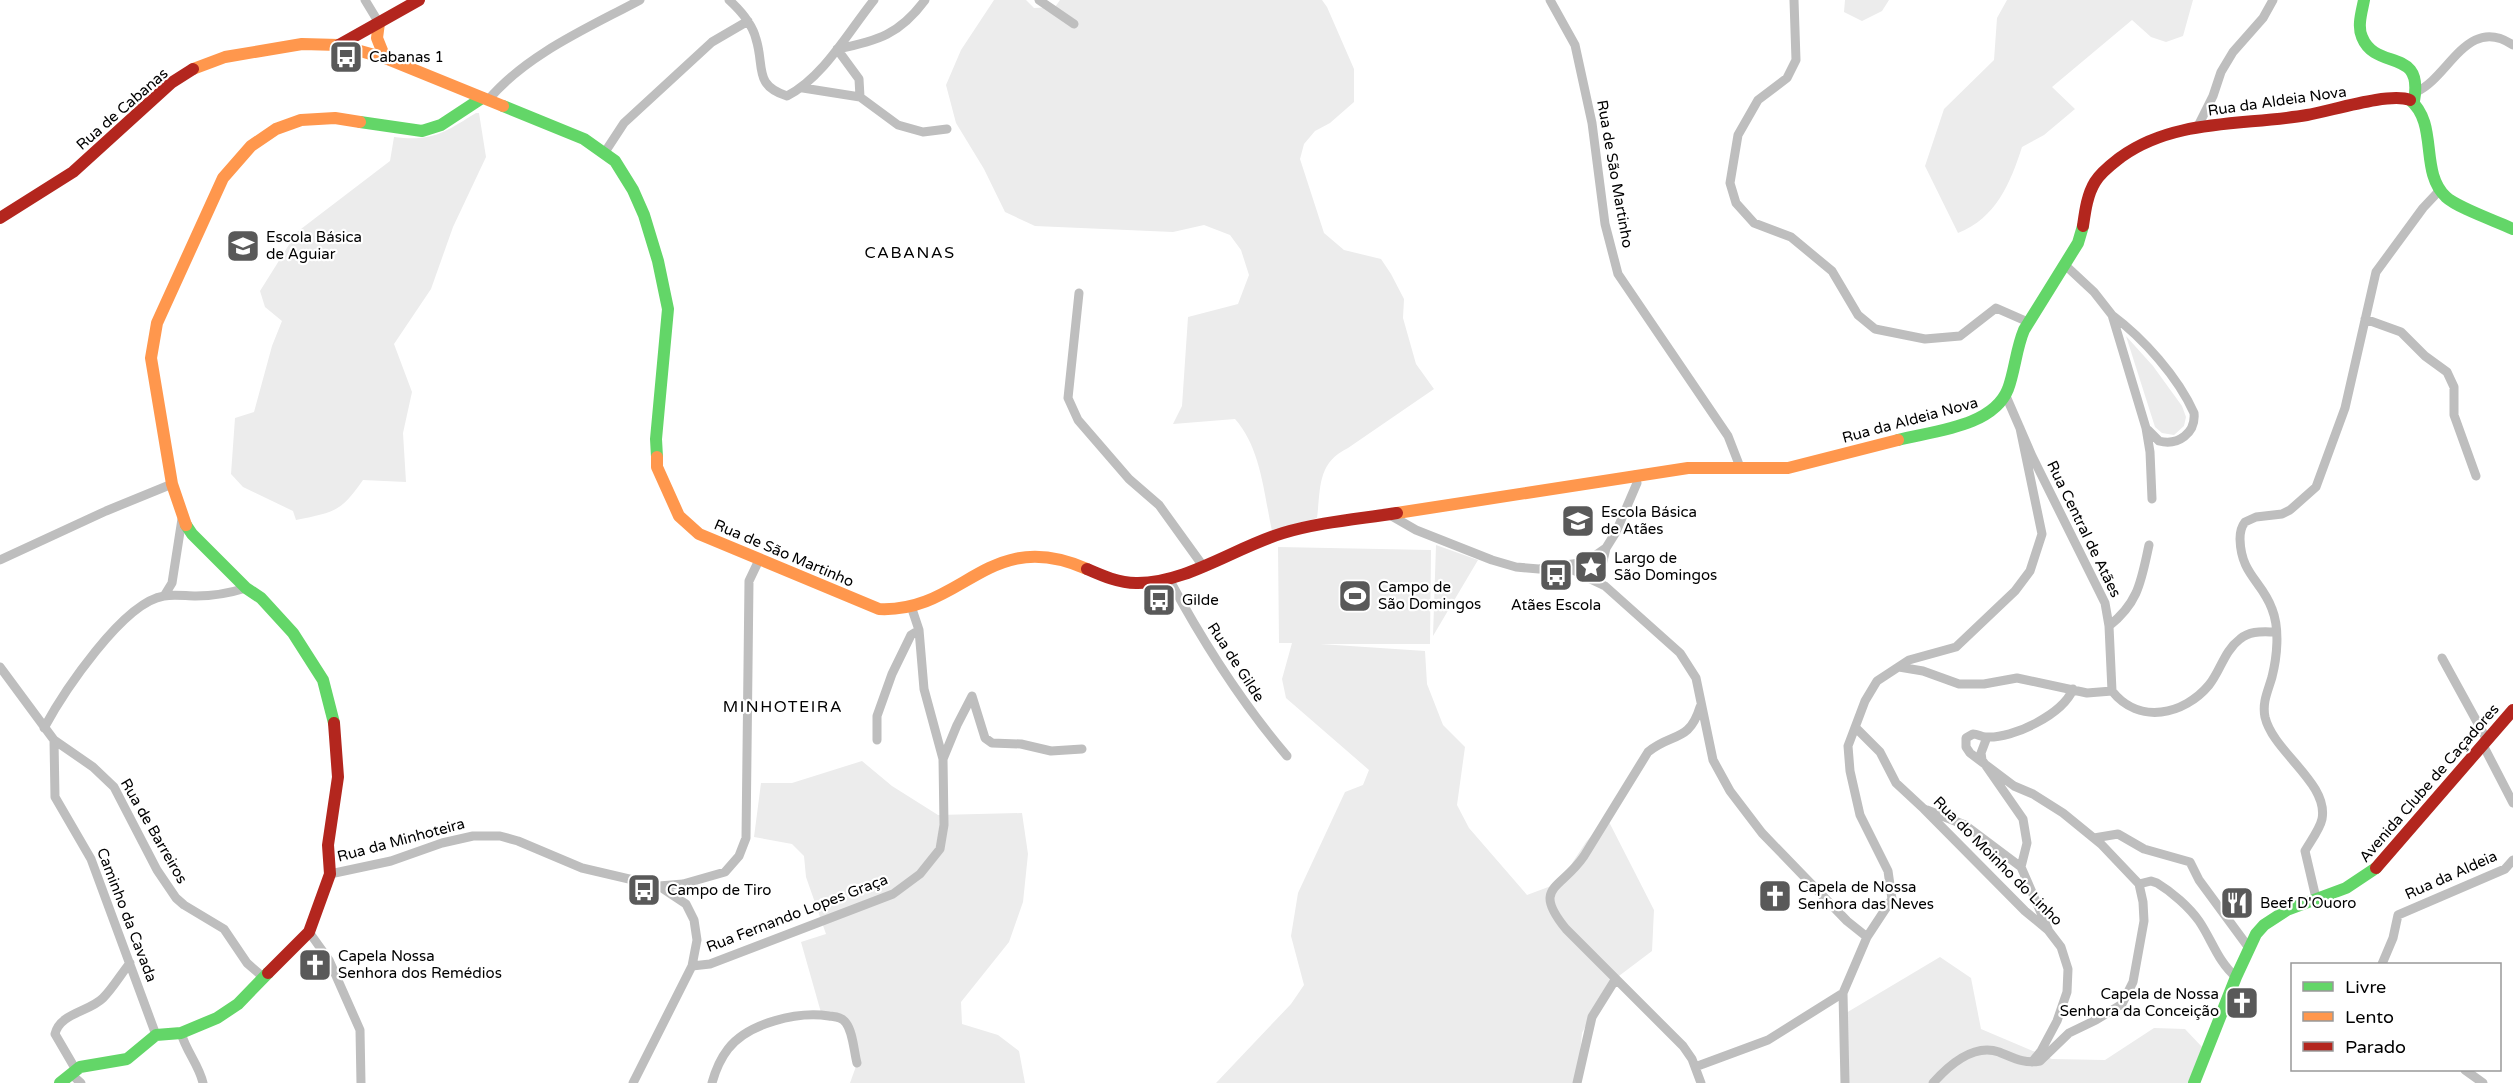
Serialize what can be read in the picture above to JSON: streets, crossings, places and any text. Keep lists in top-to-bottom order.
{
  "streets": {
    "street": [
      "Rua da Aldeia Nova",
      "Rua de Cabanas",
      "Rua de São Martinho",
      "Rua Central de Atães",
      "Rua de Gilde",
      "Avenida Clube de Caçadores",
      "Rua de Barreiros",
      "Rua da Minhoteira",
      "Rua do Moinho do Linho",
      "Rua da Aldeia",
      "Rua Fernando Lopes Graça",
      "Caminho da Cavada"
    ]
  },
  "crossings": [
    ["Rua da Aldeia Nova", "Rua de São Martinho"],
    ["Rua de Cabanas", "Rua de São Martinho"],
    ["Rua de São Martinho", "Rua de Gilde"],
    ["Rua de São Martinho", "Rua da Minhoteira"],
    ["Rua de São Martinho", "Rua Fernando Lopes Graça"],
    ["Rua de Barreiros", "Caminho da Cavada"]
  ],
  "districts": ["CABANAS", "MINHOTEIRA"],
  "places": {
    "bus stop": [
      "Cabanas 1",
      "Atães Escola",
      "Gilde",
      "Campo de Tiro"
    ],
    "school or university": ["Escola Básica de Aguiar", "Escola Básica de Atães"],
    "place": ["Largo de São Domingos"],
    "sports": ["Campo de São Domingos"],
    "church": ["Capela de Nossa Senhora das Neves", "Capela Nossa Senhora dos Remédios", "Capela de Nossa Senhora da Conceição"],
    "restaurant": ["Beef D'Ouoro"]
  },
  "legend": ["Livre", "Lento", "Parado"]
}
